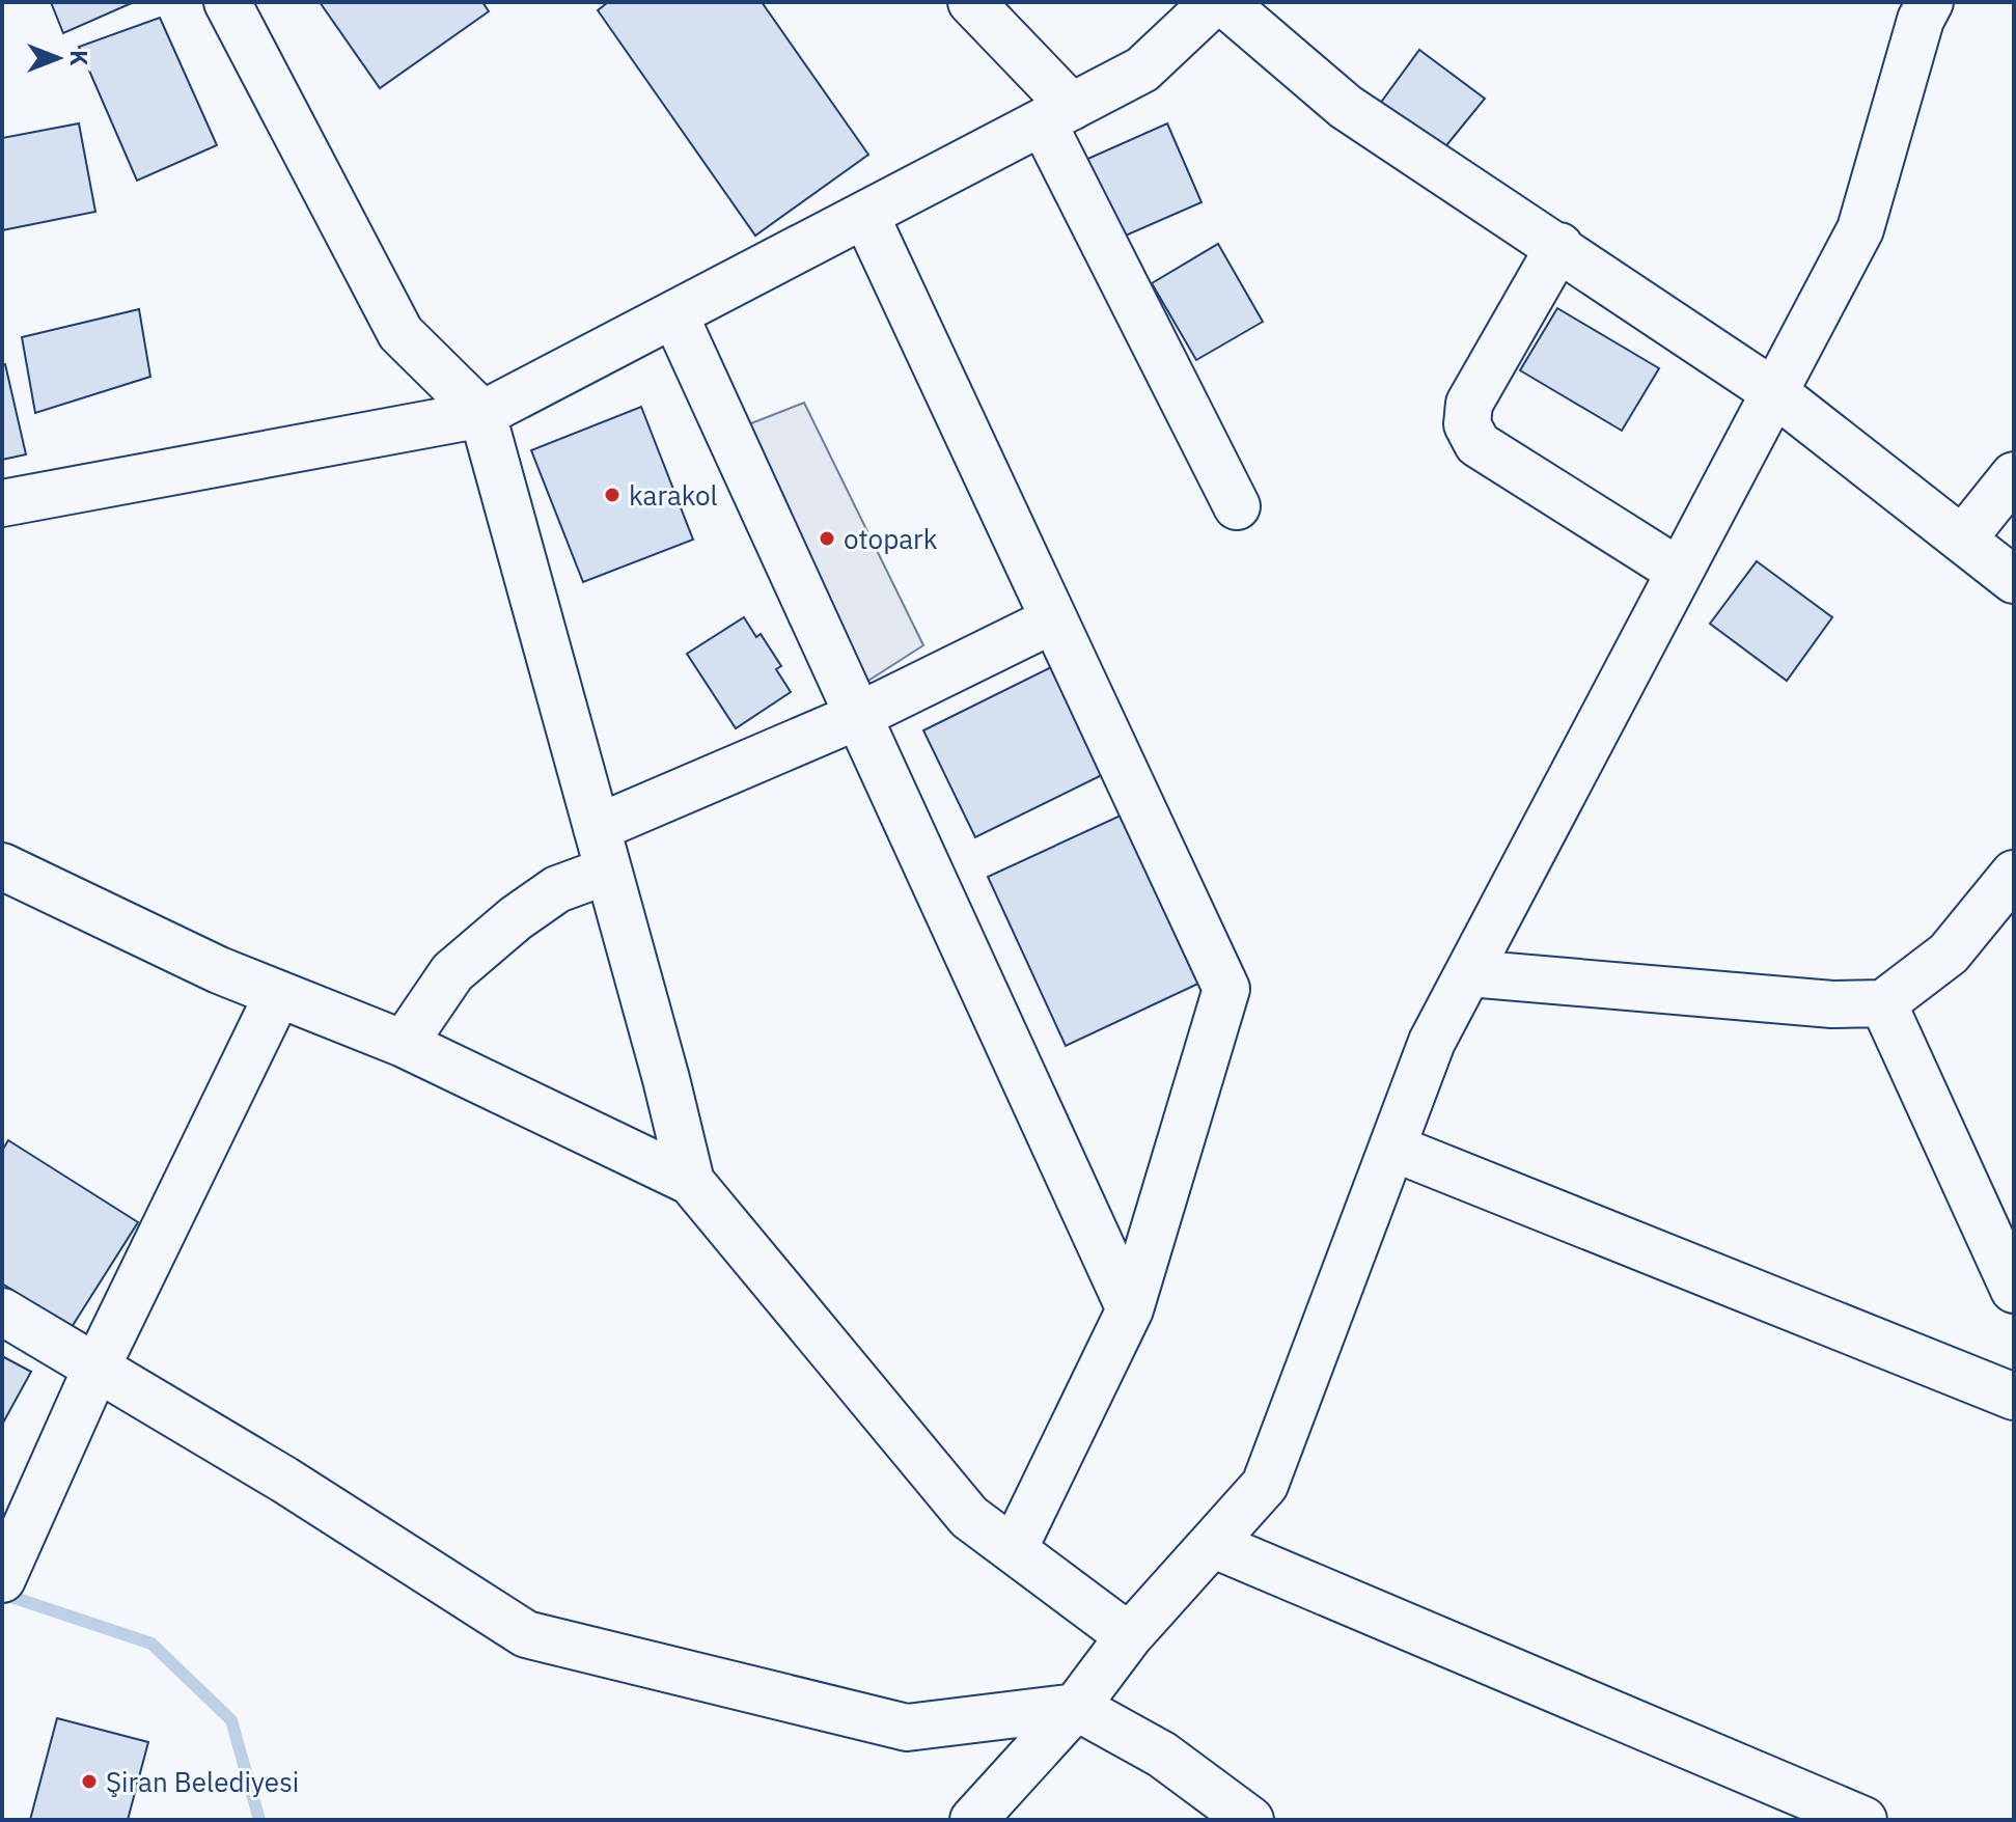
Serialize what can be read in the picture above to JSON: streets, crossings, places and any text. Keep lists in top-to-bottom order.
{
  "places": ["karakol", "otopark", "Şiran Belediyesi"],
  "north": "right"
}
